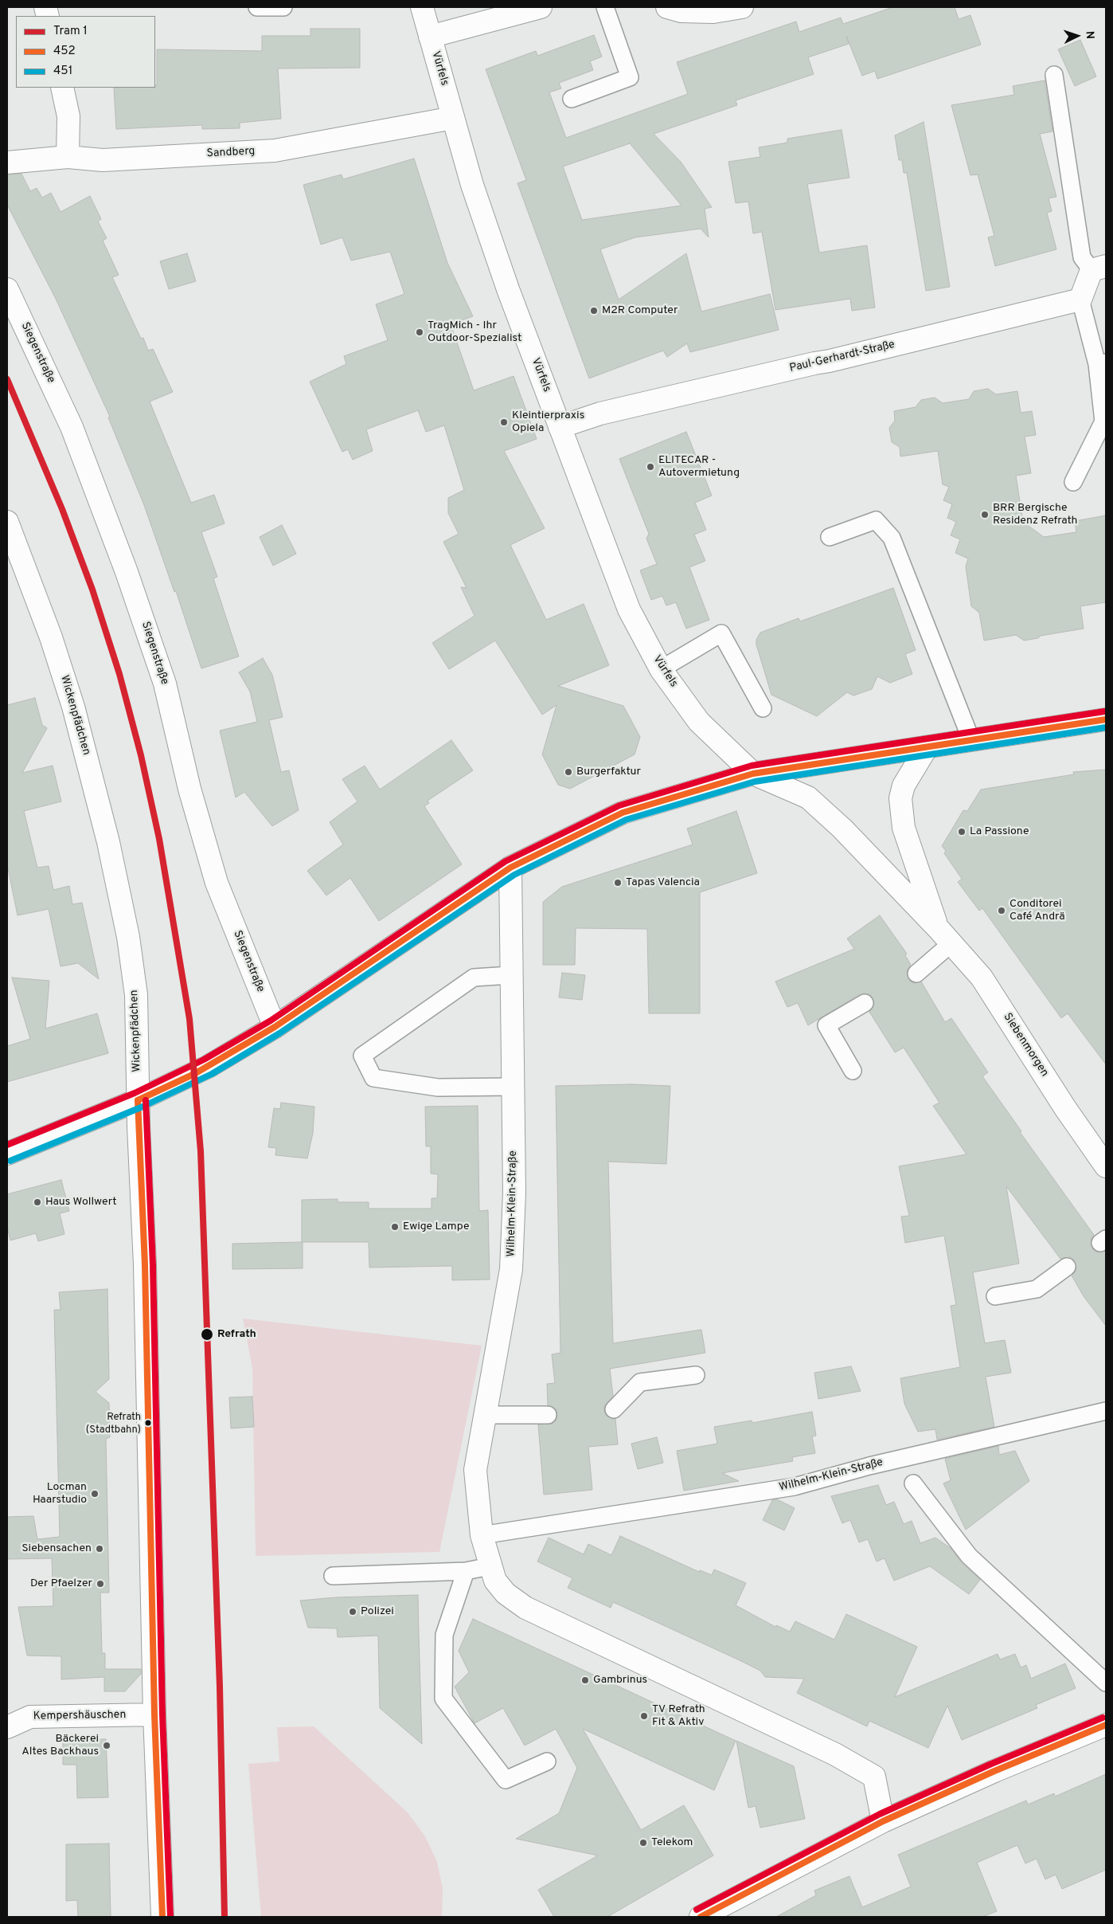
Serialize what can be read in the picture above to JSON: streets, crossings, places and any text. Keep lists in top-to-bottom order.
{
  "streets": {
    "street": [
      "Vürfels",
      "Sandberg",
      "Siegenstraße",
      "Paul-Gerhardt-Straße",
      "Wickenpfädchen",
      "Siebenmorgen",
      "Wilhelm-Klein-Straße",
      "Kempershäuschen"
    ]
  },
  "crossings": [
    ["Vürfels", "Sandberg"],
    ["Vürfels", "Paul-Gerhardt-Straße"],
    ["Vürfels", "Siebenmorgen"],
    ["Wickenpfädchen", "Kempershäuschen"]
  ],
  "places": [
    "M2R Computer",
    "TragMich - Ihr Outdoor-Spezialist",
    "Kleintierpraxis Opiela",
    "ELITECAR - Autovermietung",
    "BRR Bergische Residenz Refrath",
    "Burgerfaktur",
    "La Passione",
    "Tapas Valencia",
    "Conditorei Café Andrä",
    "Haus Wollwert",
    "Ewige Lampe",
    "Refrath",
    "Refrath (Stadtbahn)",
    "Locman Haarstudio",
    "Siebensachen",
    "Der Pfaelzer",
    "Polizei",
    "Gambrinus",
    "TV Refrath Fit & Aktiv",
    "Bäckerei Altes Backhaus",
    "Telekom"
  ],
  "lines": ["tram line 1", "transit line 452", "transit line 451"],
  "legend": ["Tram 1", "452", "451"],
  "north": "right"
}
